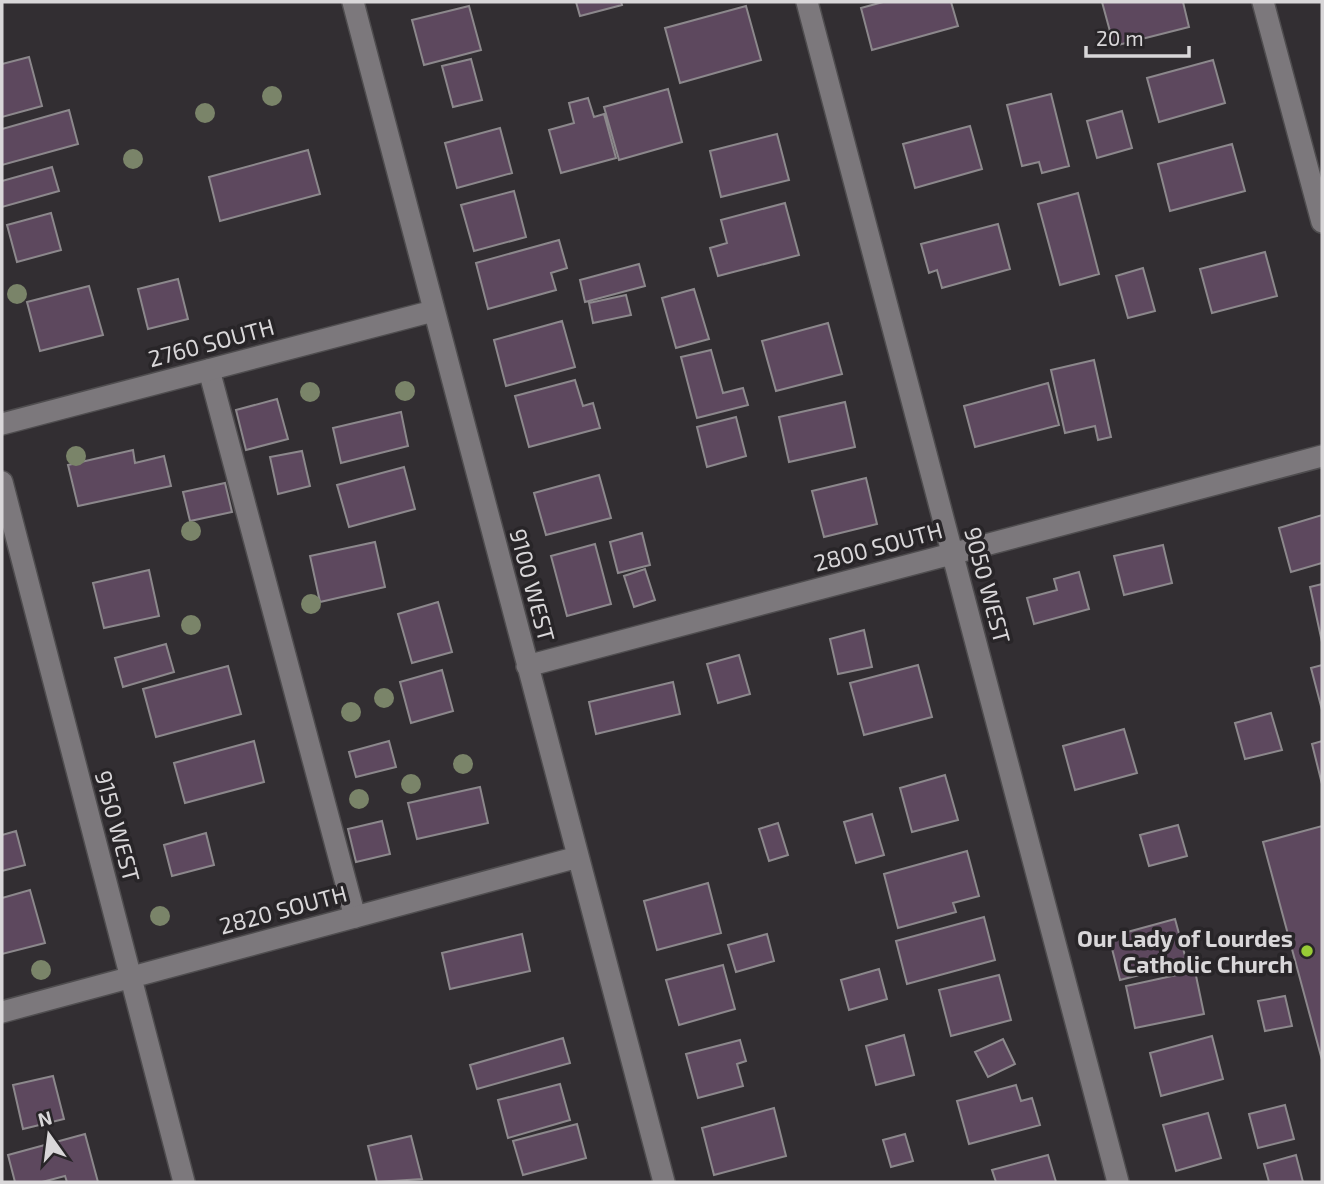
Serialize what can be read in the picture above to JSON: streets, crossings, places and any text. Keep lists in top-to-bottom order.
{
  "streets": {
    "street": [
      "2760 SOUTH",
      "2800 SOUTH",
      "9100 WEST",
      "9050 WEST",
      "9150 WEST",
      "2820 SOUTH"
    ]
  },
  "crossings": [
    ["2760 SOUTH", "9100 WEST"],
    ["2800 SOUTH", "9100 WEST"],
    ["2800 SOUTH", "9050 WEST"],
    ["9100 WEST", "2820 SOUTH"],
    ["9150 WEST", "2820 SOUTH"]
  ],
  "places": ["Our Lady of Lourdes Catholic Church"],
  "scale_bar": "20 m",
  "north": "top"
}
